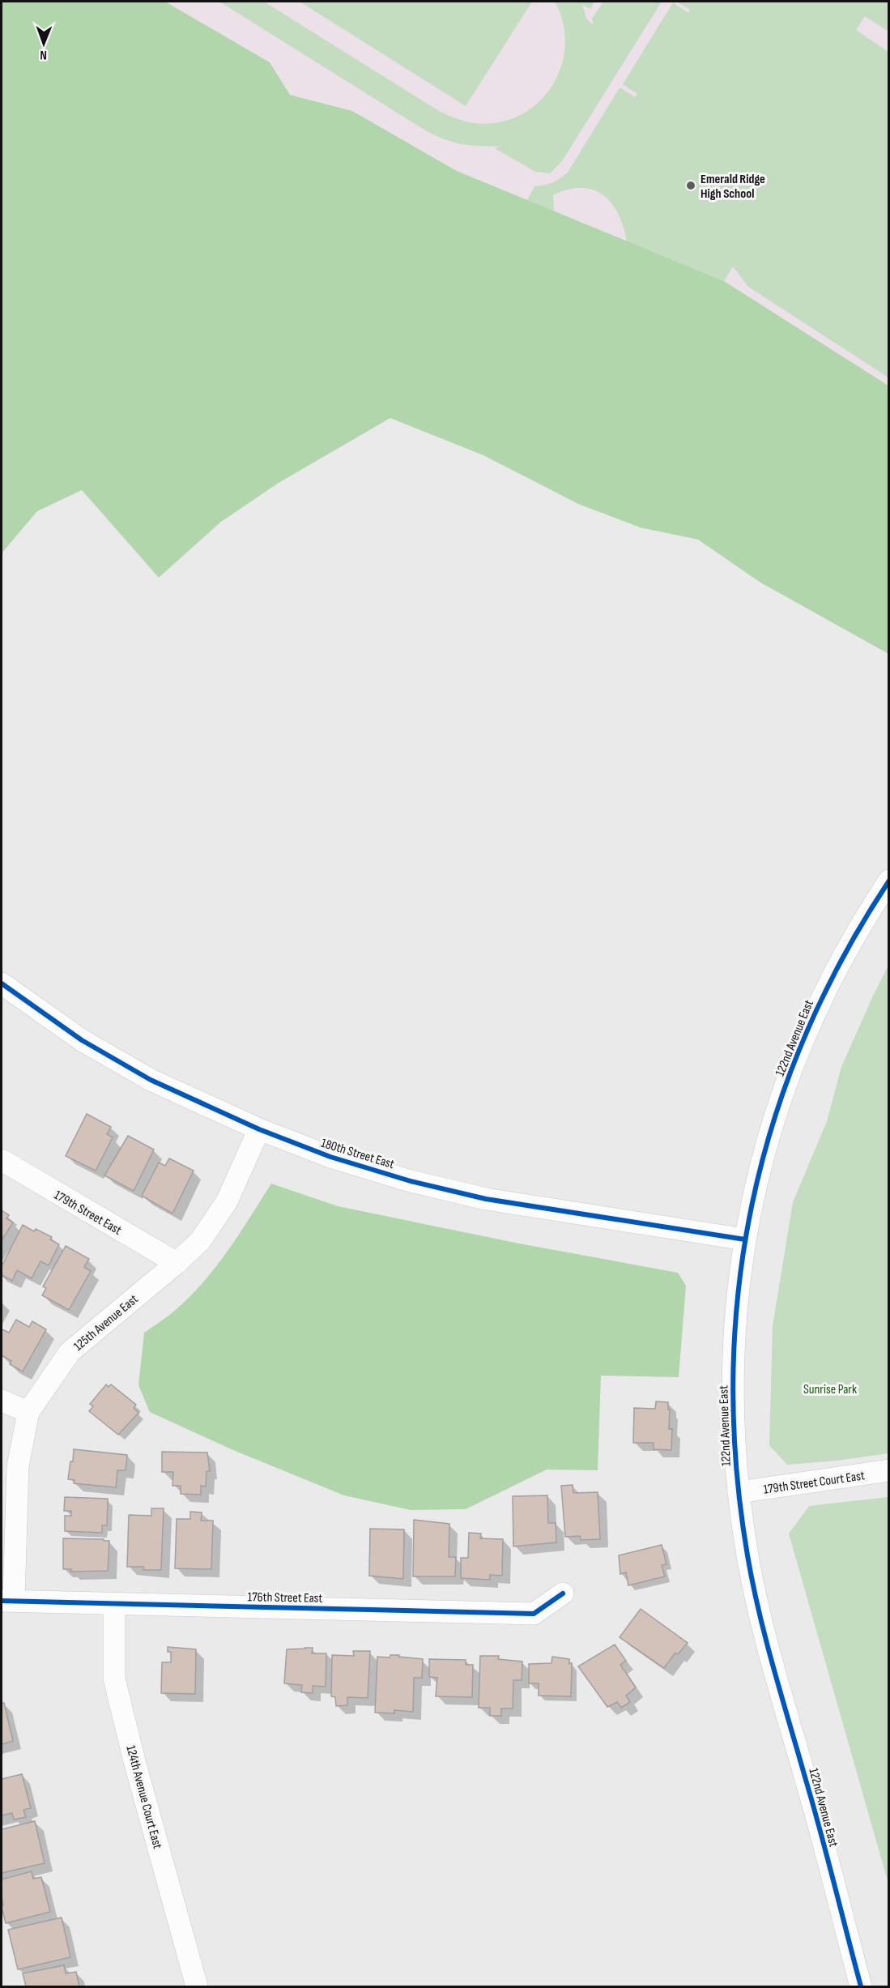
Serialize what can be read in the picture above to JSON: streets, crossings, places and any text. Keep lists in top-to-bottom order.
{
  "streets": {
    "street": [
      "122nd Avenue East",
      "180th Street East",
      "179th Street East",
      "125th Avenue East",
      "179th Street Court East",
      "176th Street East",
      "124th Avenue Court East"
    ]
  },
  "crossings": [
    ["122nd Avenue East", "180th Street East"],
    ["122nd Avenue East", "179th Street Court East"],
    ["180th Street East", "125th Avenue East"],
    ["179th Street East", "125th Avenue East"],
    ["125th Avenue East", "176th Street East"],
    ["176th Street East", "124th Avenue Court East"]
  ],
  "parks": ["Sunrise Park"],
  "places": ["Emerald Ridge High School"],
  "north": "bottom"
}
